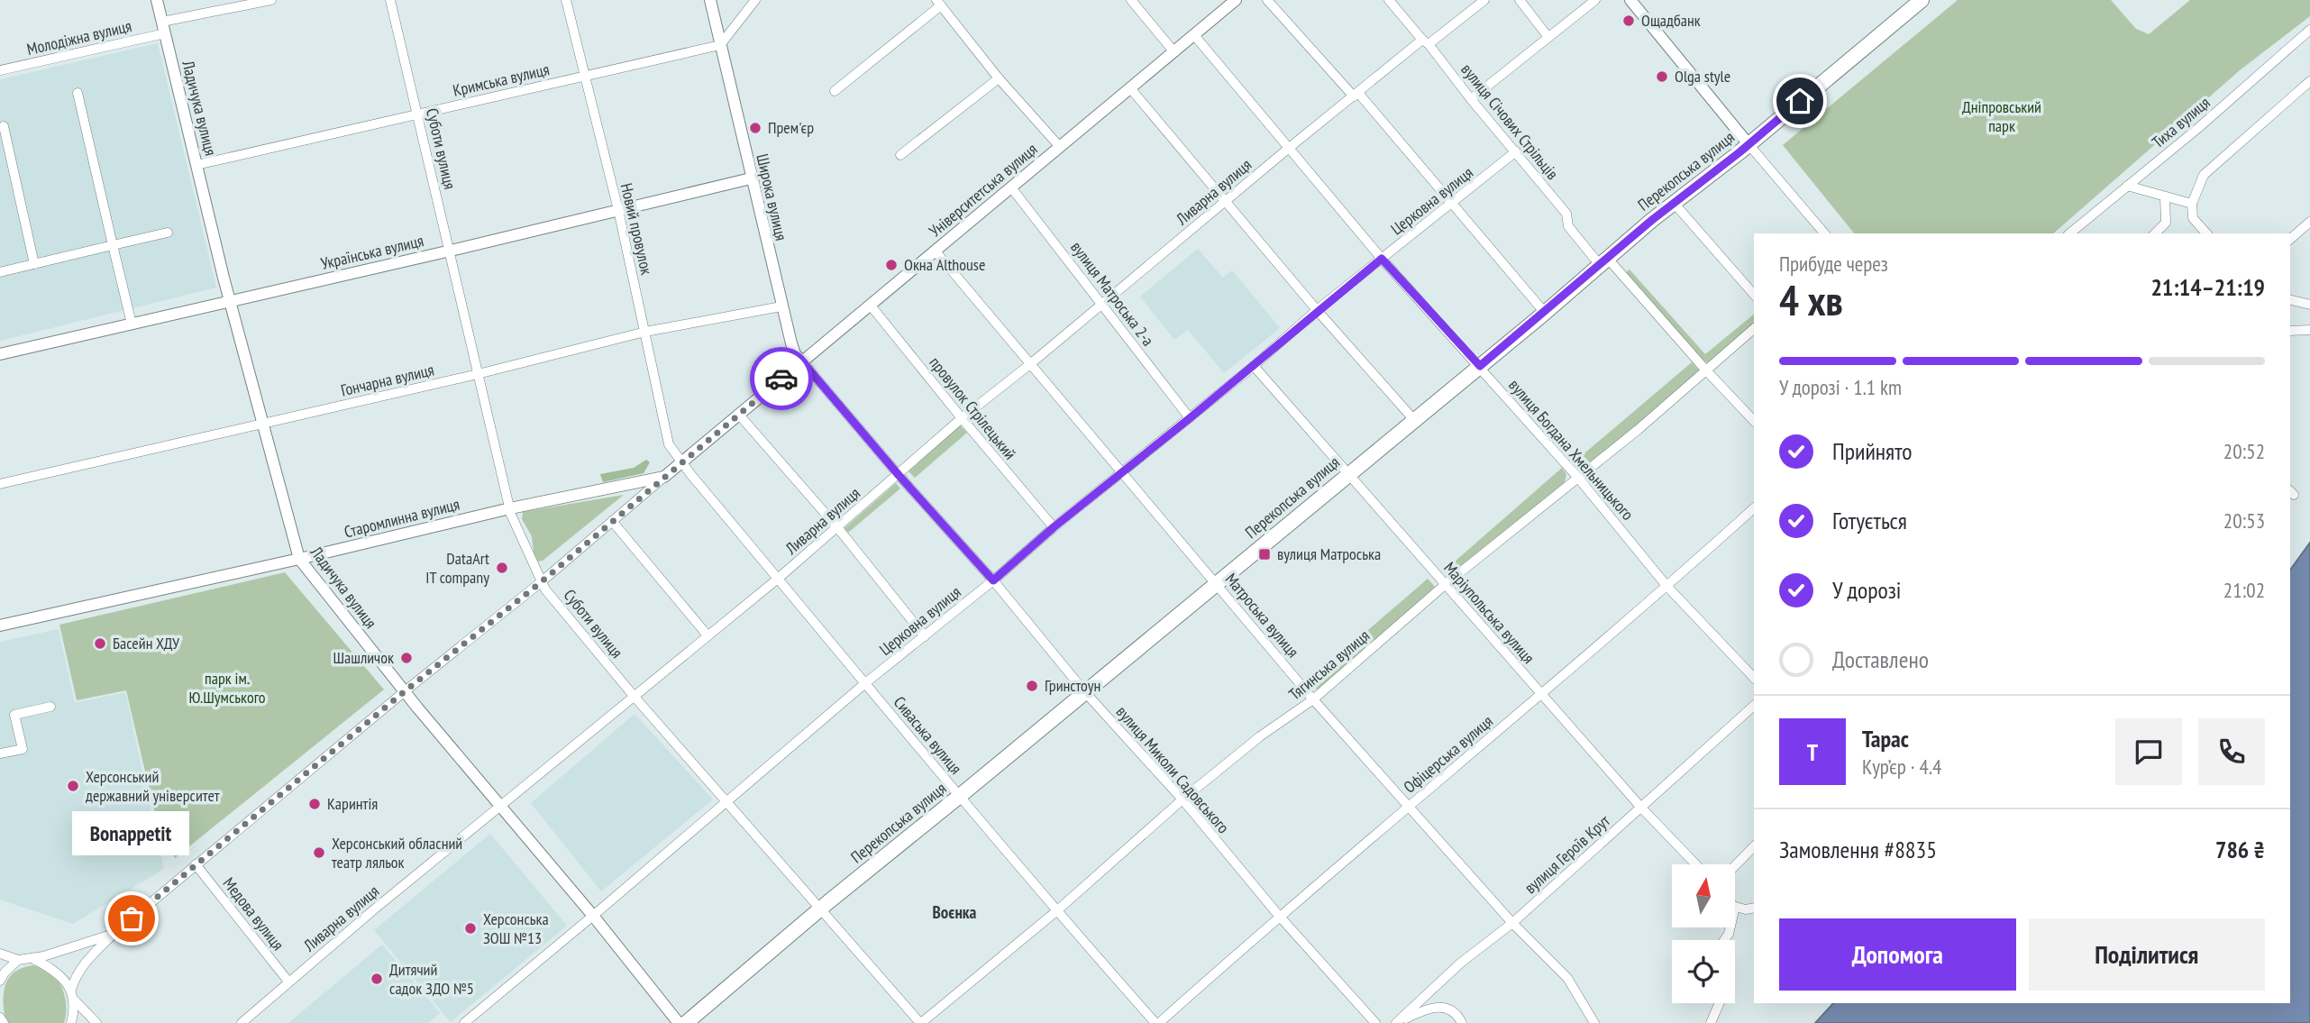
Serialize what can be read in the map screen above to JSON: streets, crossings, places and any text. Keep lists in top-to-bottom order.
{
  "streets": {
    "main road": ["Перекопська вулиця"],
    "street": [
      "Молодіжна вулиця",
      "Кримська вулиця",
      "Ладичука вулиця",
      "вулиця Січових Стрільців",
      "Тиха вулиця",
      "Суботи вулиця",
      "Університетська вулиця",
      "Ливарна вулиця",
      "Широка вулиця",
      "Церковна вулиця",
      "Новий провулок",
      "Українська вулиця",
      "вулиця Матроська 2-а",
      "Гончарна вулиця",
      "провулок Стрілецький",
      "вулиця Богдана Хмельницького",
      "Старомлинна вулиця",
      "Маріупольська вулиця",
      "Матроська вулиця",
      "Тягинська вулиця",
      "Сиваська вулиця",
      "Офіцерська вулиця",
      "вулиця Миколи Садовського",
      "вулиця Героїв Крут",
      "Медова вулиця"
    ]
  },
  "crossings": [
    ["Молодіжна вулиця", "Ладичука вулиця"],
    ["Кримська вулиця", "Ладичука вулиця"],
    ["Кримська вулиця", "Суботи вулиця"],
    ["Кримська вулиця", "Широка вулиця"],
    ["Кримська вулиця", "Новий провулок"],
    ["Ладичука вулиця", "Університетська вулиця"],
    ["Ладичука вулиця", "Ливарна вулиця"],
    ["Ладичука вулиця", "Церковна вулиця"],
    ["Ладичука вулиця", "Українська вулиця"],
    ["Ладичука вулиця", "Гончарна вулиця"],
    ["Ладичука вулиця", "Старомлинна вулиця"],
    ["вулиця Січових Стрільців", "Перекопська вулиця"],
    ["вулиця Січових Стрільців", "Ливарна вулиця"],
    ["вулиця Січових Стрільців", "Церковна вулиця"],
    ["вулиця Січових Стрільців", "Тягинська вулиця"],
    ["Суботи вулиця", "Перекопська вулиця"],
    ["Суботи вулиця", "Університетська вулиця"],
    ["Суботи вулиця", "Ливарна вулиця"],
    ["Суботи вулиця", "Церковна вулиця"],
    ["Суботи вулиця", "Українська вулиця"],
    ["Суботи вулиця", "Гончарна вулиця"],
    ["Суботи вулиця", "Старомлинна вулиця"],
    ["Суботи вулиця", "Тягинська вулиця"],
    ["Перекопська вулиця", "вулиця Богдана Хмельницького"],
    ["Перекопська вулиця", "Маріупольська вулиця"],
    ["Перекопська вулиця", "Матроська вулиця"],
    ["Перекопська вулиця", "Сиваська вулиця"],
    ["Перекопська вулиця", "вулиця Миколи Садовського"],
    ["Університетська вулиця", "Широка вулиця"],
    ["Університетська вулиця", "Новий провулок"],
    ["Університетська вулиця", "вулиця Матроська 2-а"],
    ["Університетська вулиця", "провулок Стрілецький"],
    ["Університетська вулиця", "вулиця Богдана Хмельницького"],
    ["Університетська вулиця", "Старомлинна вулиця"],
    ["Університетська вулиця", "Матроська вулиця"],
    ["Університетська вулиця", "Сиваська вулиця"],
    ["Університетська вулиця", "вулиця Миколи Садовського"],
    ["Університетська вулиця", "Медова вулиця"],
    ["Ливарна вулиця", "вулиця Матроська 2-а"],
    ["Ливарна вулиця", "провулок Стрілецький"],
    ["Ливарна вулиця", "вулиця Богдана Хмельницького"],
    ["Ливарна вулиця", "Матроська вулиця"],
    ["Ливарна вулиця", "Сиваська вулиця"],
    ["Ливарна вулиця", "вулиця Миколи Садовського"],
    ["Ливарна вулиця", "Медова вулиця"],
    ["Широка вулиця", "Українська вулиця"],
    ["Широка вулиця", "Гончарна вулиця"],
    ["Широка вулиця", "вулиця Миколи Садовського"],
    ["Церковна вулиця", "вулиця Матроська 2-а"],
    ["Церковна вулиця", "провулок Стрілецький"],
    ["Церковна вулиця", "вулиця Богдана Хмельницького"],
    ["Церковна вулиця", "Маріупольська вулиця"],
    ["Церковна вулиця", "Матроська вулиця"],
    ["Церковна вулиця", "Сиваська вулиця"],
    ["Церковна вулиця", "вулиця Миколи Садовського"],
    ["Новий провулок", "Українська вулиця"],
    ["Новий провулок", "Гончарна вулиця"],
    ["Новий провулок", "Сиваська вулиця"],
    ["вулиця Богдана Хмельницького", "Тягинська вулиця"],
    ["вулиця Богдана Хмельницького", "Офіцерська вулиця"],
    ["Маріупольська вулиця", "Тягинська вулиця"],
    ["Маріупольська вулиця", "Офіцерська вулиця"],
    ["Маріупольська вулиця", "вулиця Героїв Крут"],
    ["Матроська вулиця", "Тягинська вулиця"],
    ["Матроська вулиця", "Офіцерська вулиця"],
    ["Матроська вулиця", "вулиця Героїв Крут"],
    ["Тягинська вулиця", "Сиваська вулиця"],
    ["Тягинська вулиця", "вулиця Миколи Садовського"],
    ["Сиваська вулиця", "Офіцерська вулиця"],
    ["Офіцерська вулиця", "вулиця Миколи Садовського"]
  ],
  "districts": ["Воєнка"],
  "parks": ["Дніпровський парк", "парк ім. Ю.Шумського"],
  "places": {
    "other": [
      "Ощадбанк",
      "Olga style",
      "Прем'єр",
      "Окна Althouse",
      "DataArt IT company",
      "Басейн ХДУ",
      "Шашличок",
      "Гринстоун",
      "Херсонський державний університет",
      "Каринтія",
      "Херсонський обласний театр ляльок",
      "Bonappetit",
      "Херсонська ЗОШ №13",
      "Дитячий садок ЗДО №5"
    ],
    "transit": ["вулиця Матроська"]
  },
  "north": "top",
  "page": {
    "heading": ["4 хв", "Прибуде через", "21:14–21:19"],
    "panel": [
      "Тарас",
      "Кур’єр · 4.4",
      "Замовлення #8835",
      "786 ₴"
    ],
    "bar": "У дорозі · 1.1 km",
    "list": [
      ["Прийнято", "20:52"],
      ["Готується", "20:53"],
      ["У дорозі", "21:02"],
      "Доставлено"
    ],
    "round": "Т",
    "bubble": "Bonappetit",
    "buttons": ["Допомога", "Поділитися"]
  }
}
